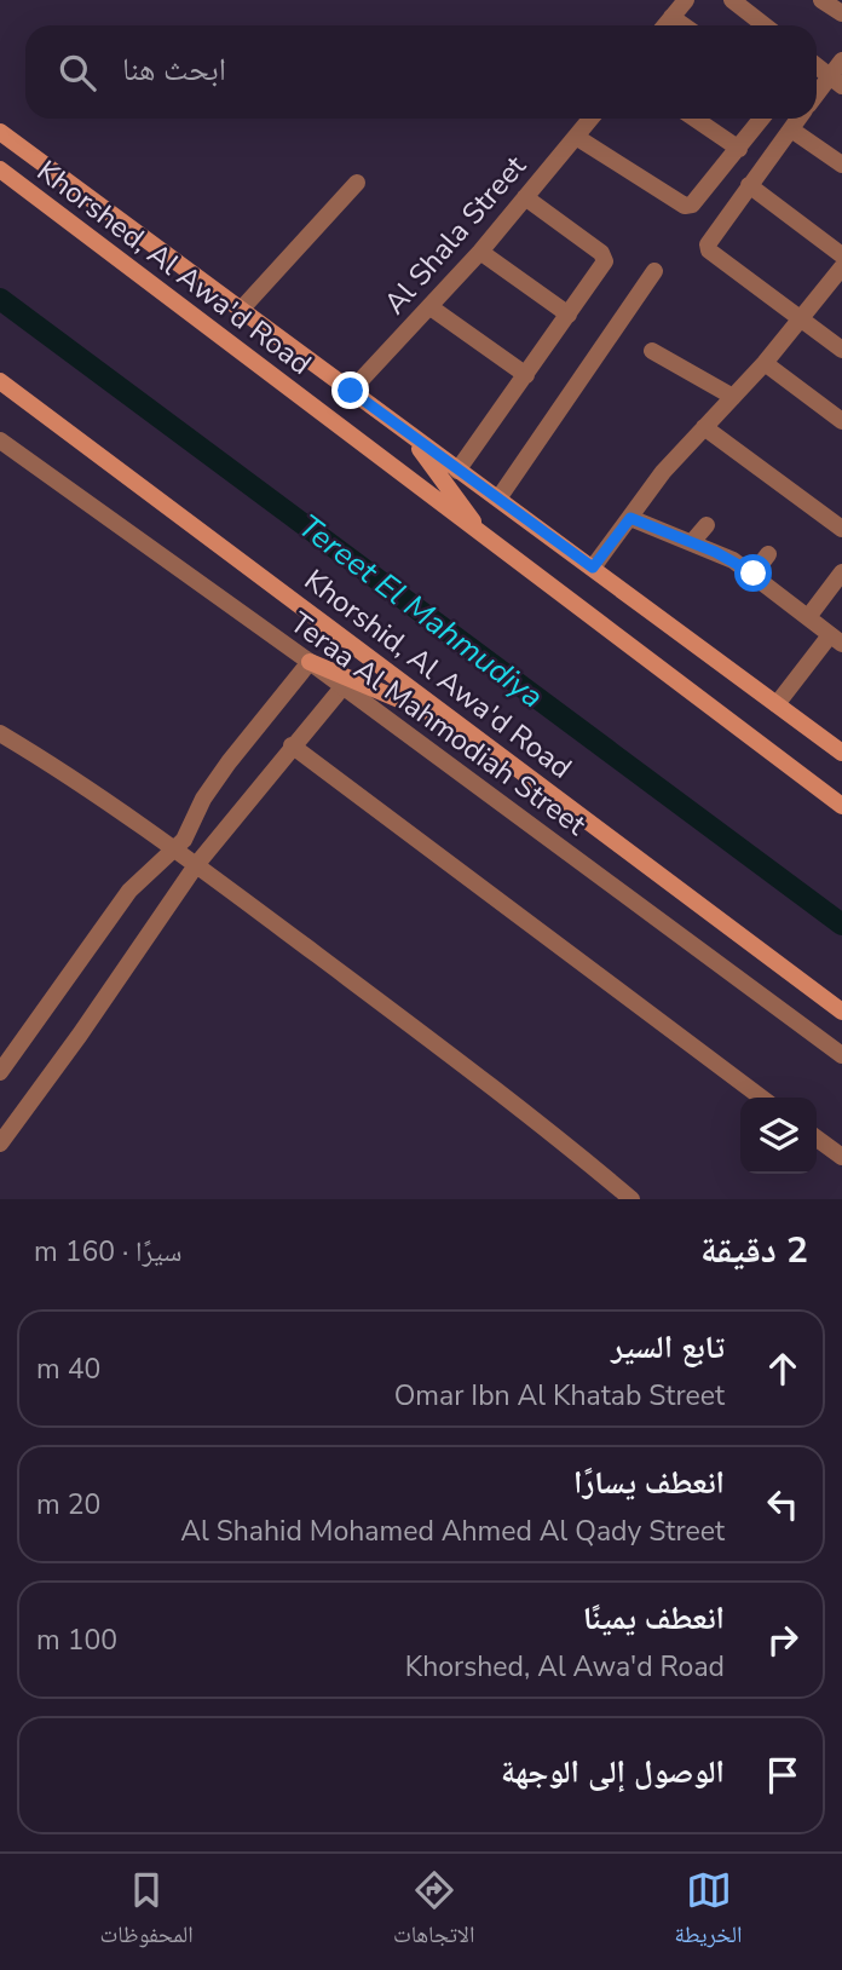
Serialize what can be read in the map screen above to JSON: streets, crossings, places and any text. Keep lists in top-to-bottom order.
{
  "streets": {
    "main road": ["Khorshed, Al Awa'd Road", "Khorshid, Al Awa'd Road"],
    "street": ["Al Shala Street", "Teraa Al Mahmodiah Street"]
  },
  "crossings": [
    ["Al Shala Street", "Khorshed, Al Awa'd Road"]
  ],
  "water": ["Tereet El Mahmudiya"],
  "page": {
    "search": "ابحث هنا",
    "heading": ["2 دقيقة", "سيرًا · 160 m"],
    "list": [
      ["تابع السير", "Omar Ibn Al Khatab Street", "40 m"],
      ["انعطف يسارًا", "Al Shahid Mohamed Ahmed Al Qady Street", "20 m"],
      ["انعطف يمينًا", "Khorshed, Al Awa'd Road", "100 m"],
      "الوصول إلى الوجهة"
    ],
    "nav": ["الخريطة", "الاتجاهات", "المحفوظات"]
  }
}
